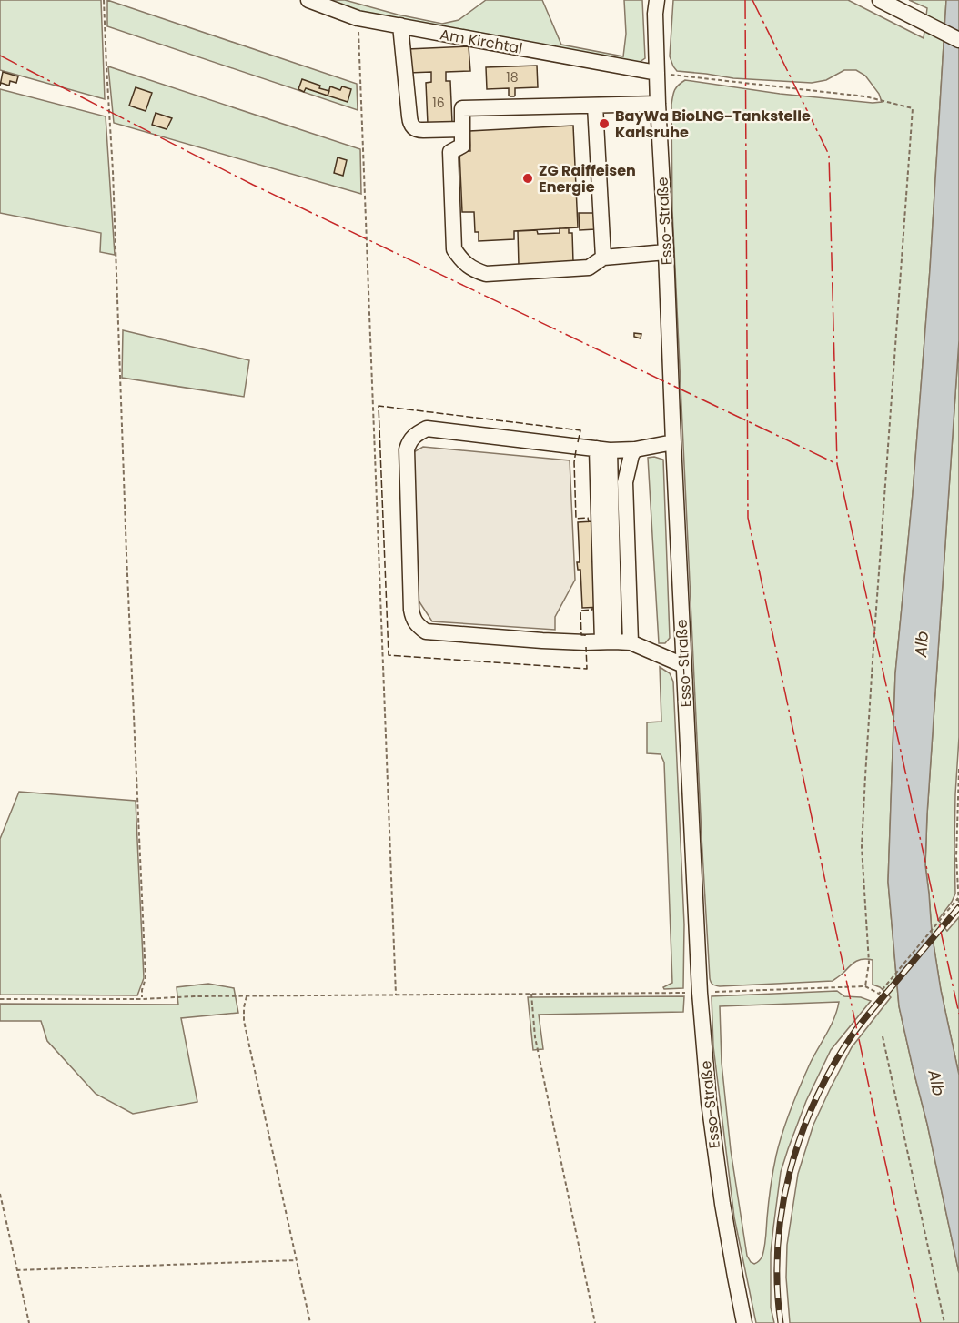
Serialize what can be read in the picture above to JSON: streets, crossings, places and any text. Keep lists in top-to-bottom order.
{
  "streets": {
    "street": ["Am Kirchtal", "Esso-Straße"]
  },
  "crossings": [
    ["Am Kirchtal", "Esso-Straße"]
  ],
  "water": ["Alb"],
  "places": ["BayWa BioLNG-Tankstelle Karlsruhe", "ZG Raiffeisen Energie"],
  "house_numbers": ["18", "16"]
}
